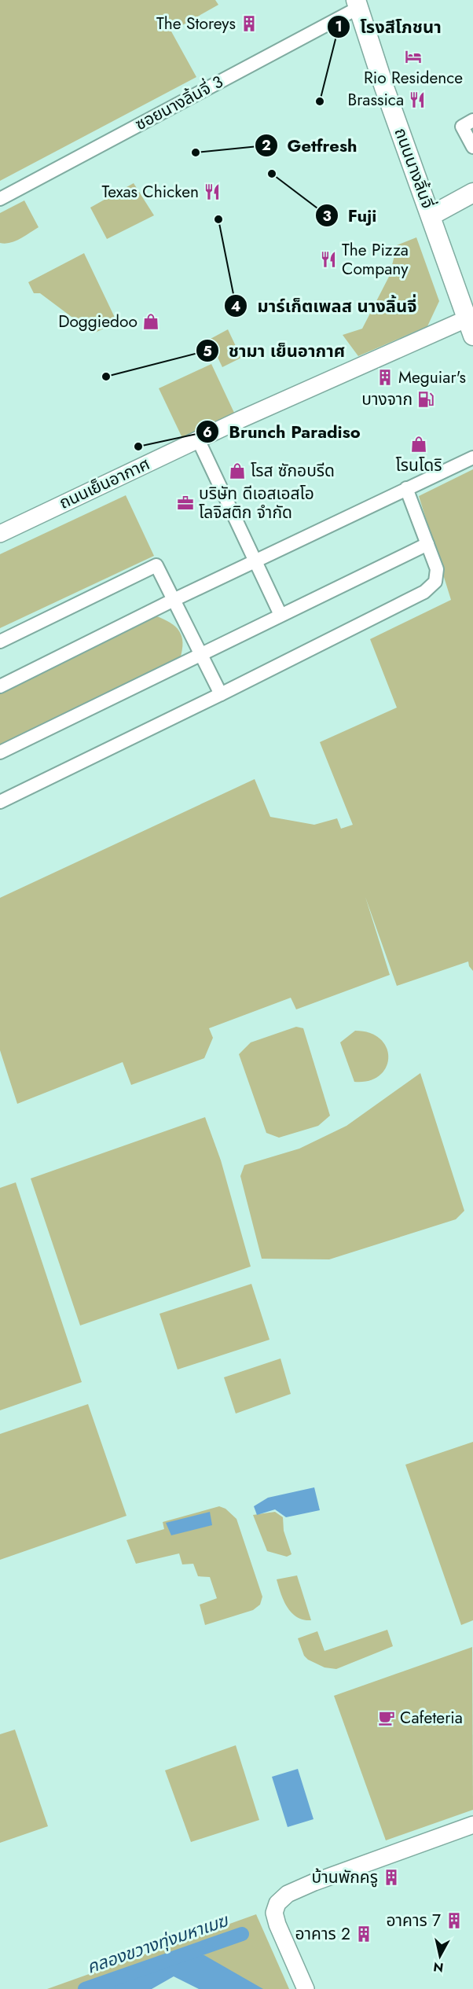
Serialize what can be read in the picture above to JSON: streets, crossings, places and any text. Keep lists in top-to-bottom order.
{
  "streets": {
    "main road": ["ถนนนางลิ้นจี่"],
    "street": ["ซอยนางลิ้นจี่ 3", "ถนนเย็นอากาศ"]
  },
  "crossings": [
    ["ซอยนางลิ้นจี่ 3", "ถนนนางลิ้นจี่"],
    ["ถนนนางลิ้นจี่", "ถนนเย็นอากาศ"]
  ],
  "water": ["คลองขวางทุ่งมหาเมฆ"],
  "places": {
    "building": [
      "The Storeys",
      "Meguiar's",
      "บ้านพักครู",
      "อาคาร 7",
      "อาคาร 2"
    ],
    "hotel": ["Rio Residence"],
    "restaurant": ["Brassica", "Texas Chicken", "The Pizza Company"],
    "other": [
      "โรงสีโภชนา",
      "Getfresh",
      "Fuji",
      "มาร์เก็ตเพลส นางลิ้นจี่",
      "ชามา เย็นอากาศ",
      "Brunch Paradiso"
    ],
    "shop": ["Doggiedoo", "โรนโดริ", "โรส ซักอบรีด"],
    "fuel station": ["บางจาก"],
    "office": ["บริษัท ดีเอสเอสโอ โลจิสติก จำกัด"],
    "cafe": ["Cafeteria"]
  },
  "north": "bottom"
}
